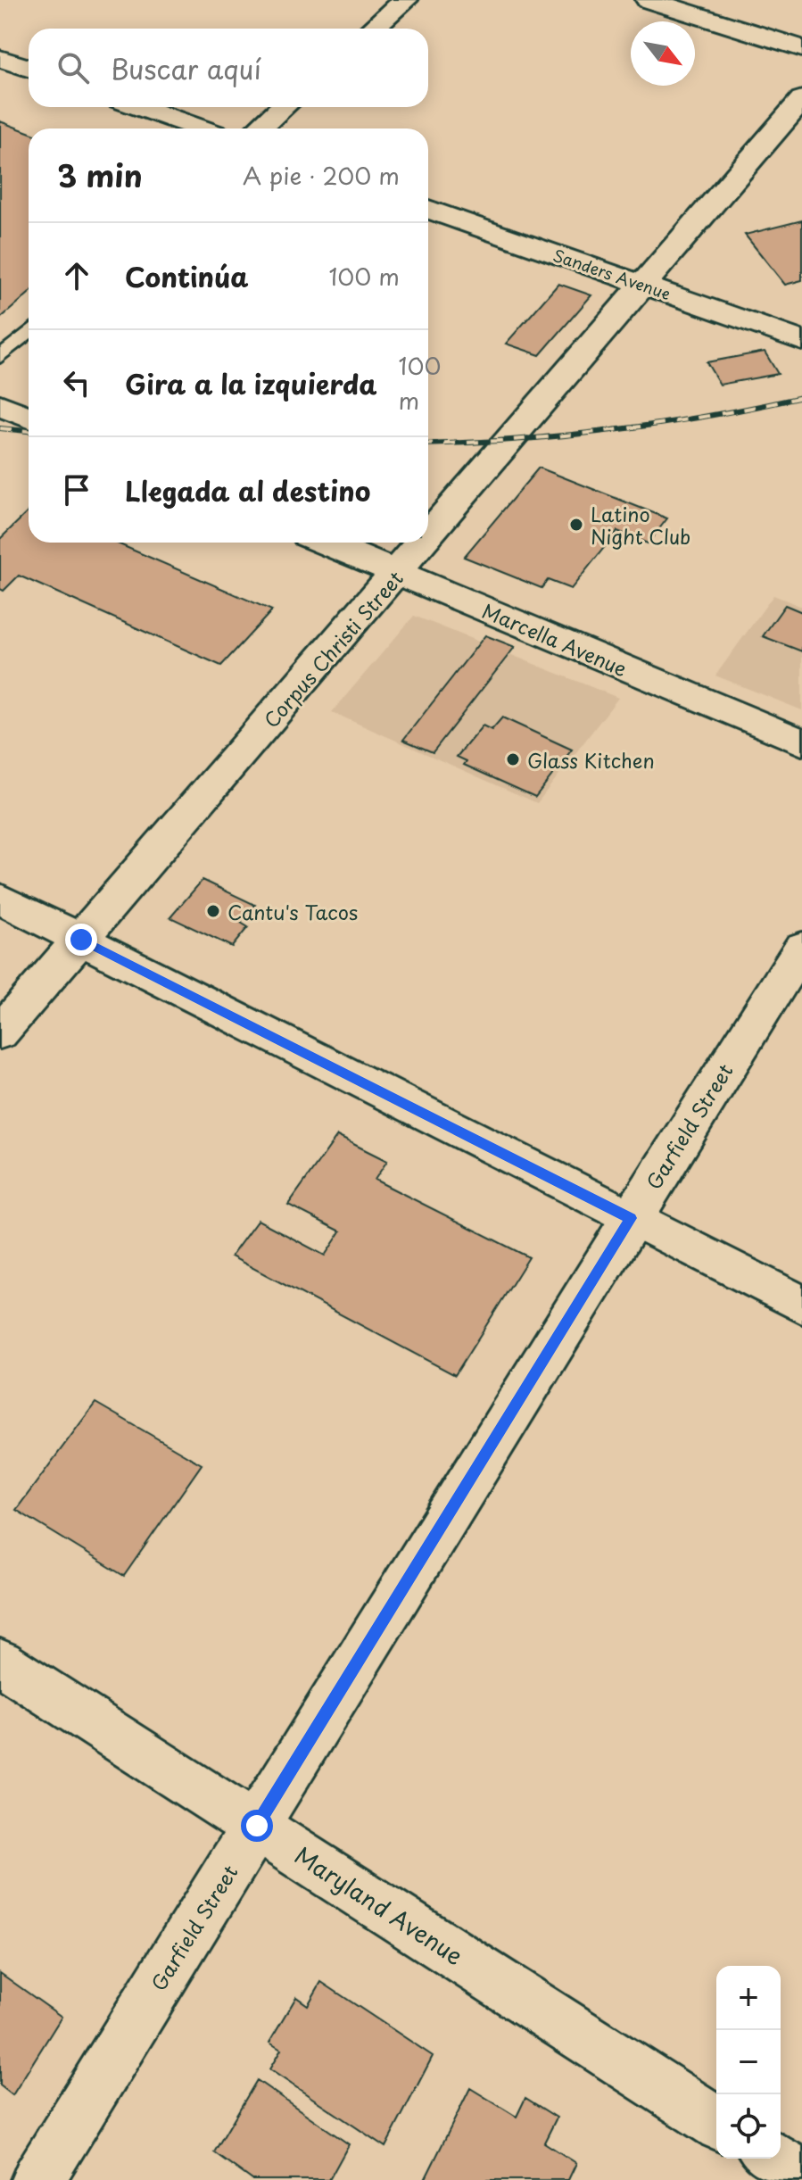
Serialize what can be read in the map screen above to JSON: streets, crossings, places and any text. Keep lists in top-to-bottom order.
{
  "streets": {
    "street": [
      "Sanders Avenue",
      "Marcella Avenue",
      "Corpus Christi Street",
      "Garfield Street",
      "Maryland Avenue"
    ]
  },
  "crossings": [
    ["Sanders Avenue", "Corpus Christi Street"],
    ["Marcella Avenue", "Corpus Christi Street"],
    ["Garfield Street", "Maryland Avenue"]
  ],
  "places": ["Latino Night Club", "Glass Kitchen", "Cantu's Tacos"],
  "north": "bottom right",
  "page": {
    "search": "Buscar aquí",
    "heading": ["3 min", "A pie · 200 m"],
    "list": [
      ["Continúa", "100 m"],
      ["Gira a la izquierda", "100 m"],
      "Llegada al destino"
    ],
    "map_buttons": ["+", "−"]
  }
}
